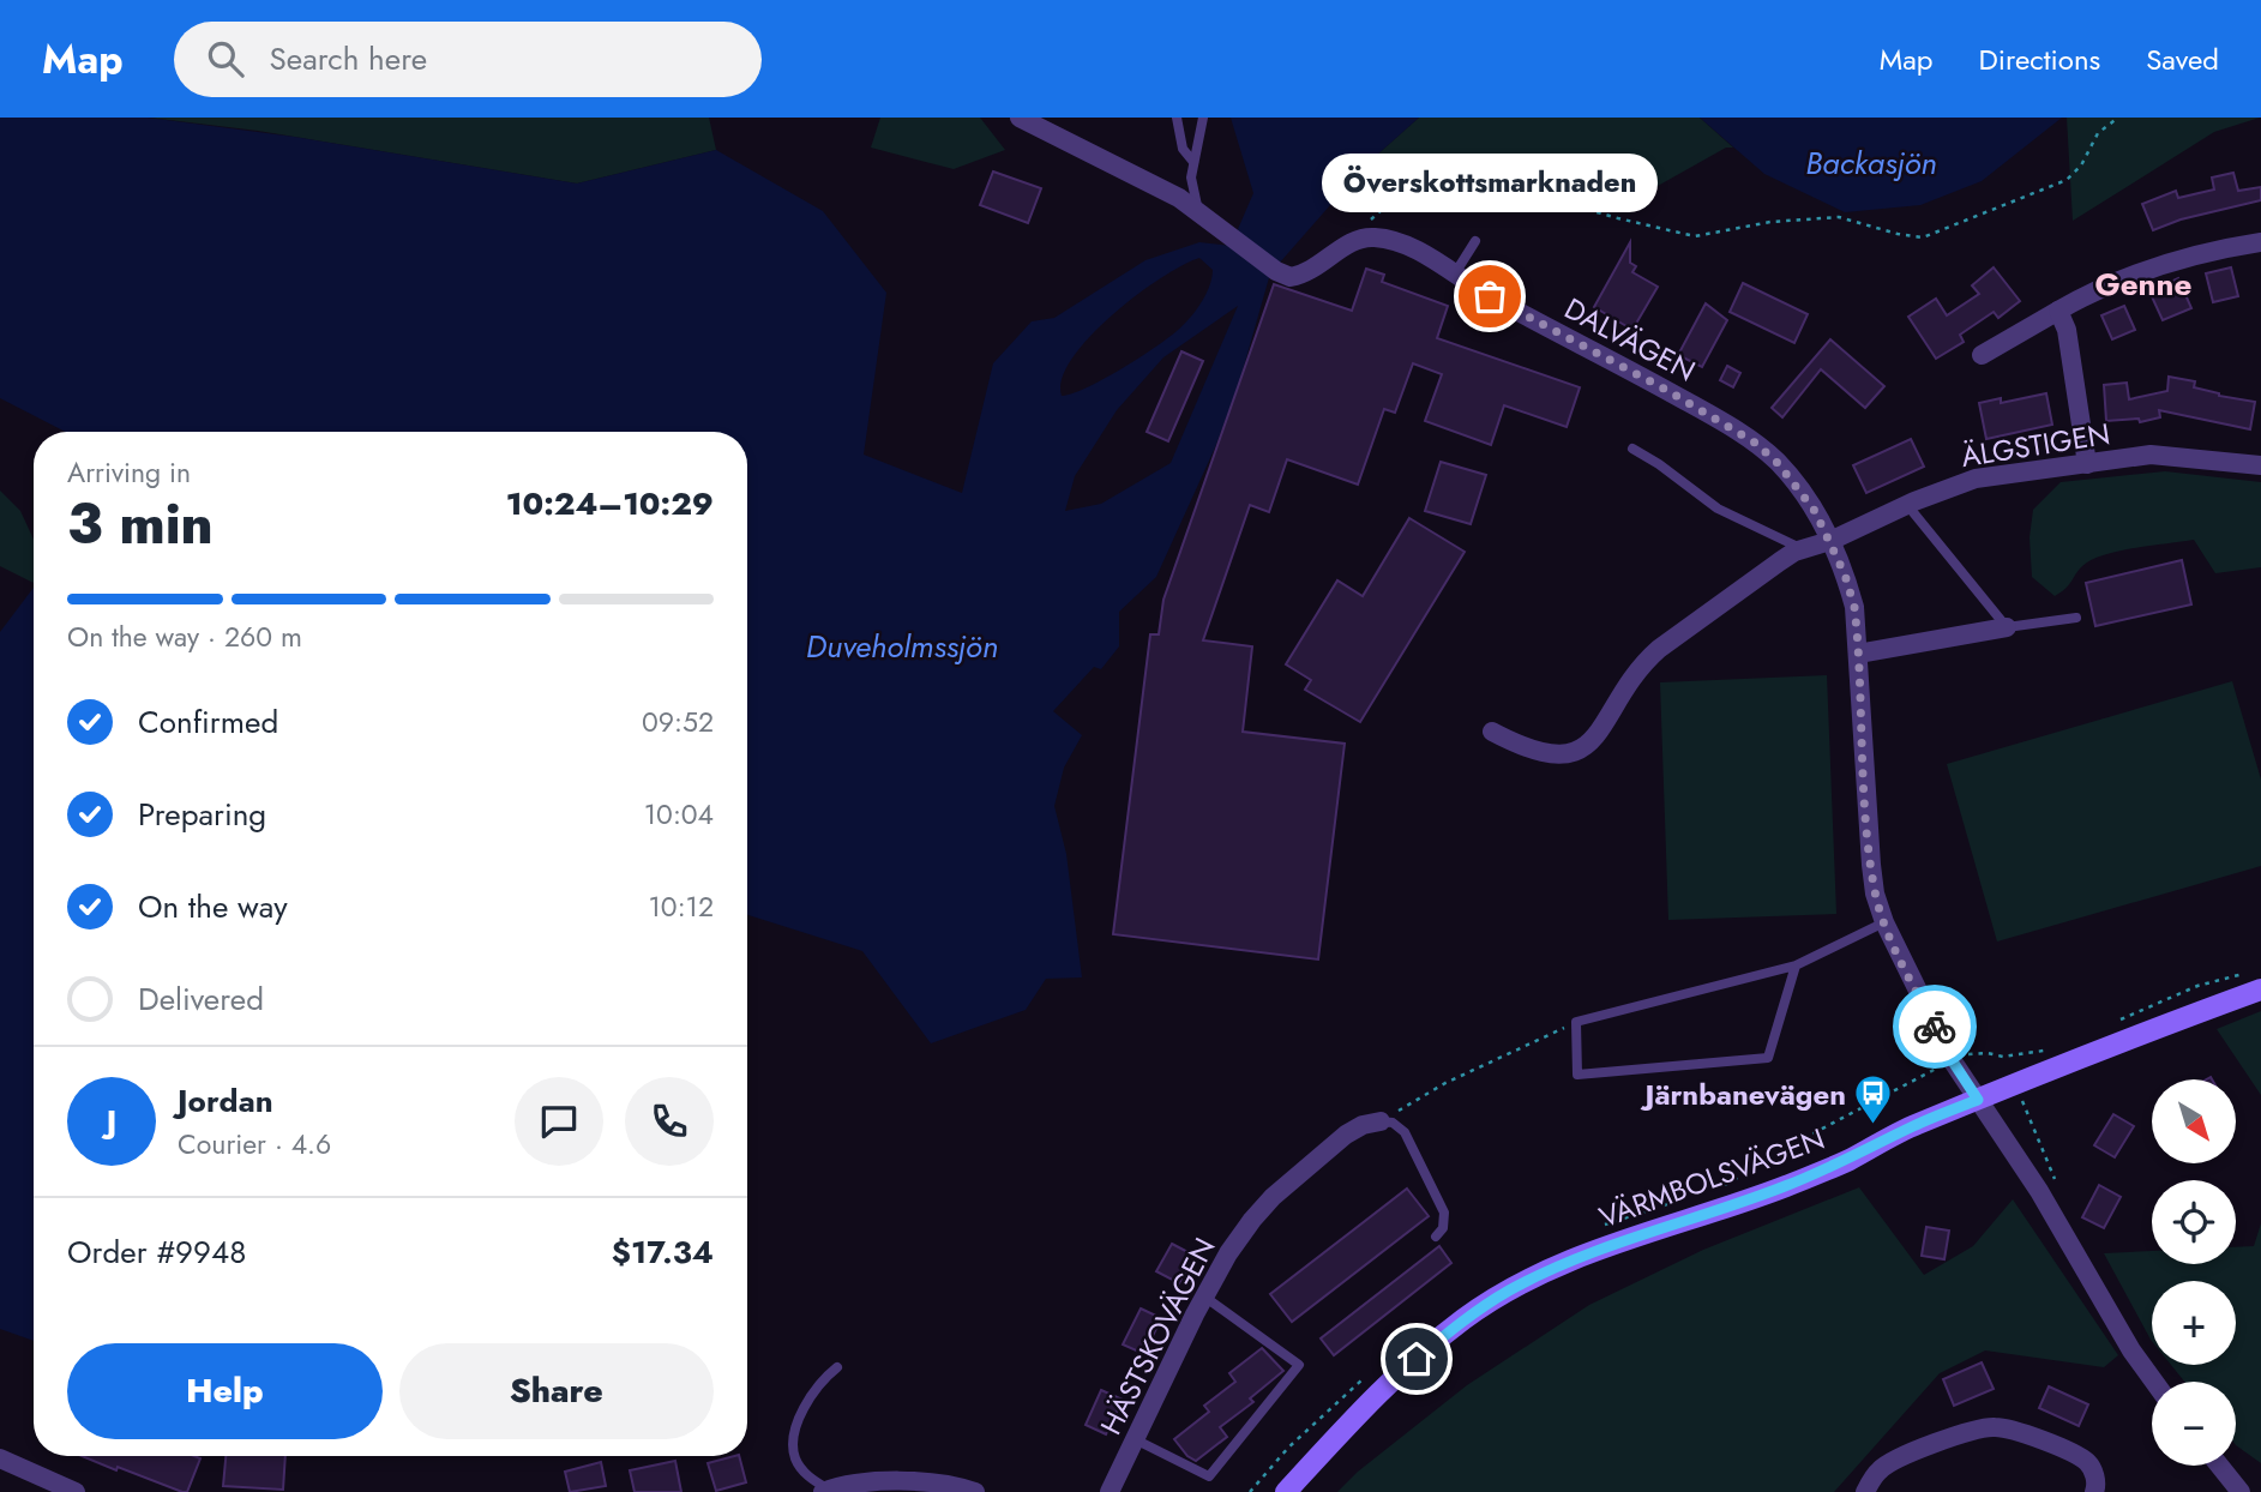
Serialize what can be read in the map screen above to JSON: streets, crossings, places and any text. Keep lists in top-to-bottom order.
{
  "streets": {
    "street": [
      "DALVÄGEN",
      "ÄLGSTIGEN",
      "VÄRMBOLSVÄGEN",
      "HÄSTSKOVÄGEN"
    ]
  },
  "crossings": [
    ["DALVÄGEN", "ÄLGSTIGEN"],
    ["DALVÄGEN", "VÄRMBOLSVÄGEN"]
  ],
  "districts": ["Genne"],
  "water": ["Backasjön", "Duveholmssjön"],
  "places": {
    "other": ["Överskottsmarknaden"],
    "bus stop": ["Järnbanevägen"]
  },
  "north": "bottom right",
  "page": {
    "header": "Map",
    "search": "Search here",
    "nav": ["Map", "Directions", "Saved"],
    "bubble": "Överskottsmarknaden",
    "heading": ["3 min", "Arriving in", "10:24–10:29"],
    "panel": [
      "Jordan",
      "Courier · 4.6",
      "Order #9948",
      "$17.34"
    ],
    "bar": "On the way · 260 m",
    "list": [
      ["Confirmed", "09:52"],
      ["Preparing", "10:04"],
      ["On the way", "10:12"],
      "Delivered"
    ],
    "round": "J",
    "map_buttons": ["+", "−"],
    "buttons": ["Help", "Share"]
  }
}
